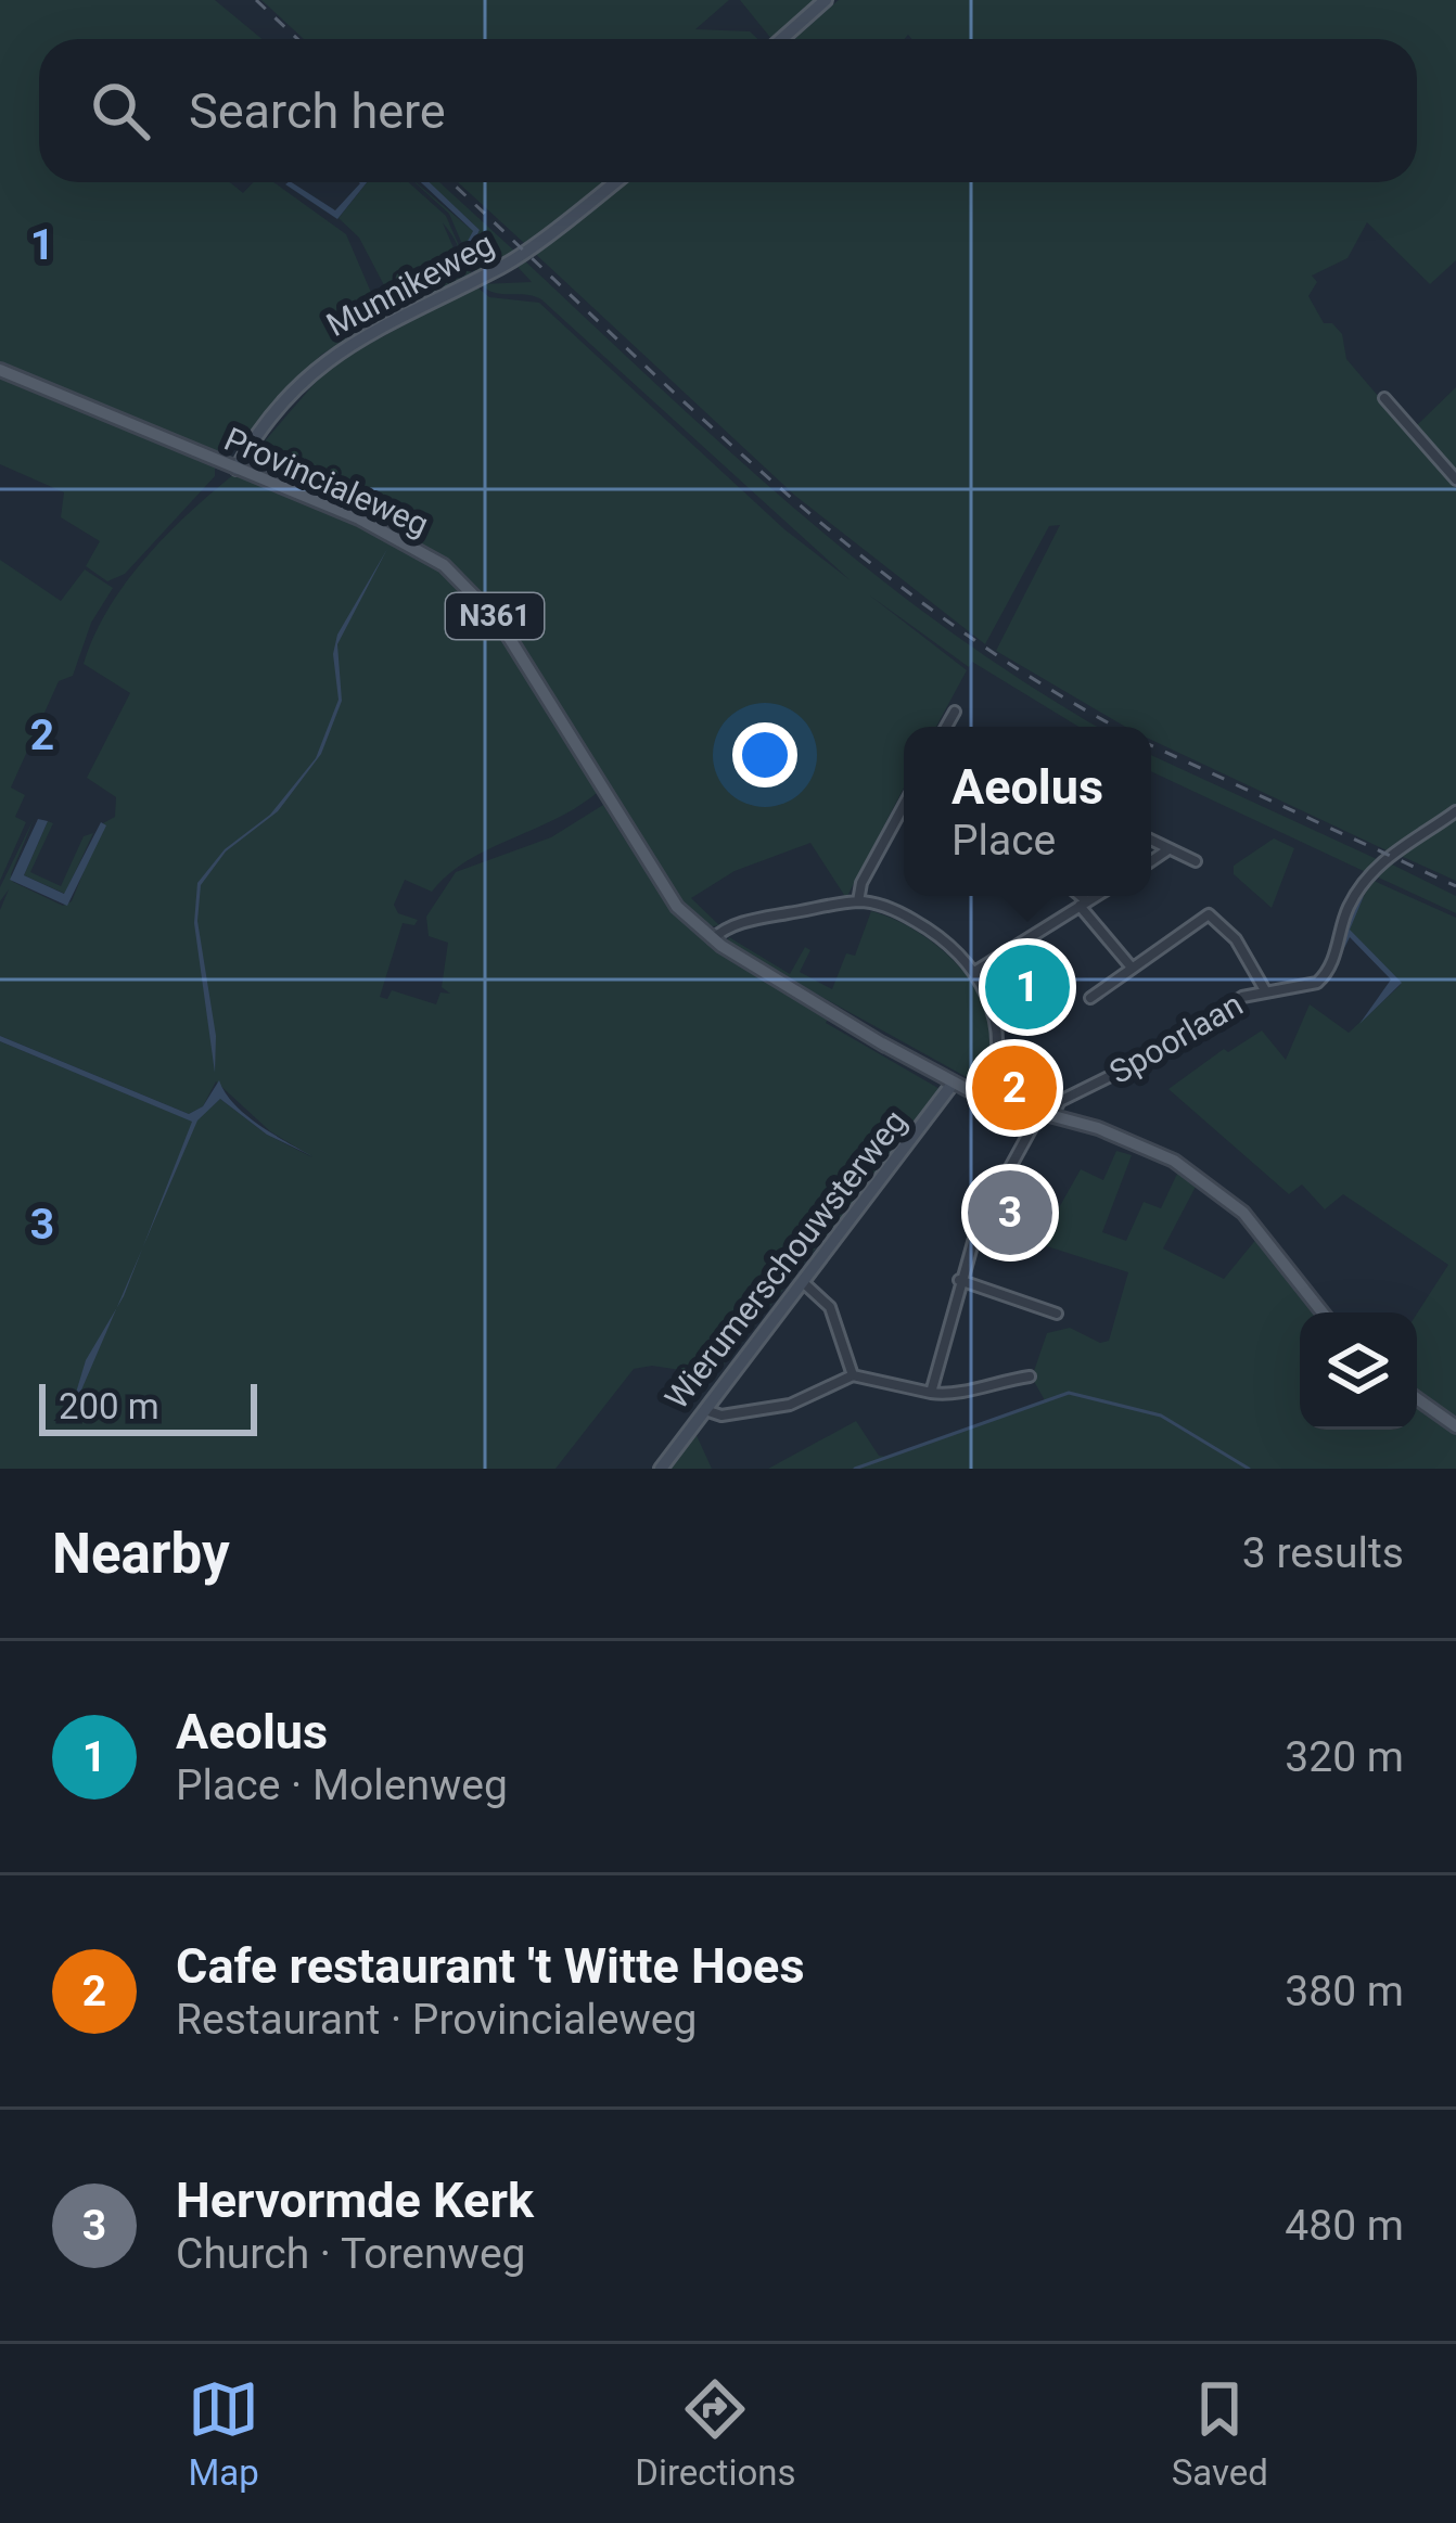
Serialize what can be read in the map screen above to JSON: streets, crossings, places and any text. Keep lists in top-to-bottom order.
{
  "streets": {
    "main road": ["Provincialeweg", "N361"],
    "street": ["Munnikeweg", "Spoorlaan", "Wierumerschouwsterweg"]
  },
  "crossings": [
    ["Munnikeweg", "Provincialeweg"],
    ["Provincialeweg", "Spoorlaan"],
    ["Provincialeweg", "Wierumerschouwsterweg"]
  ],
  "scale_bar": "200 m",
  "page": {
    "search": "Search here",
    "popup": ["Aeolus", "Place"],
    "pins": ["1", "2", "3"],
    "scale": "200 m",
    "heading": ["Nearby", "3 results"],
    "list": [
      {
        "mark": "1",
        "name": "Aeolus",
        "note": "Place · Molenweg",
        "value": "320 m"
      },
      {
        "mark": "2",
        "name": "Cafe restaurant 't Witte Hoes",
        "note": "Restaurant · Provincialeweg",
        "value": "380 m"
      },
      {
        "mark": "3",
        "name": "Hervormde Kerk",
        "note": "Church · Torenweg",
        "value": "480 m"
      }
    ],
    "nav": ["Map", "Directions", "Saved"]
  },
  "grid": {
    "rows": ["1", "2", "3"]
  }
}
